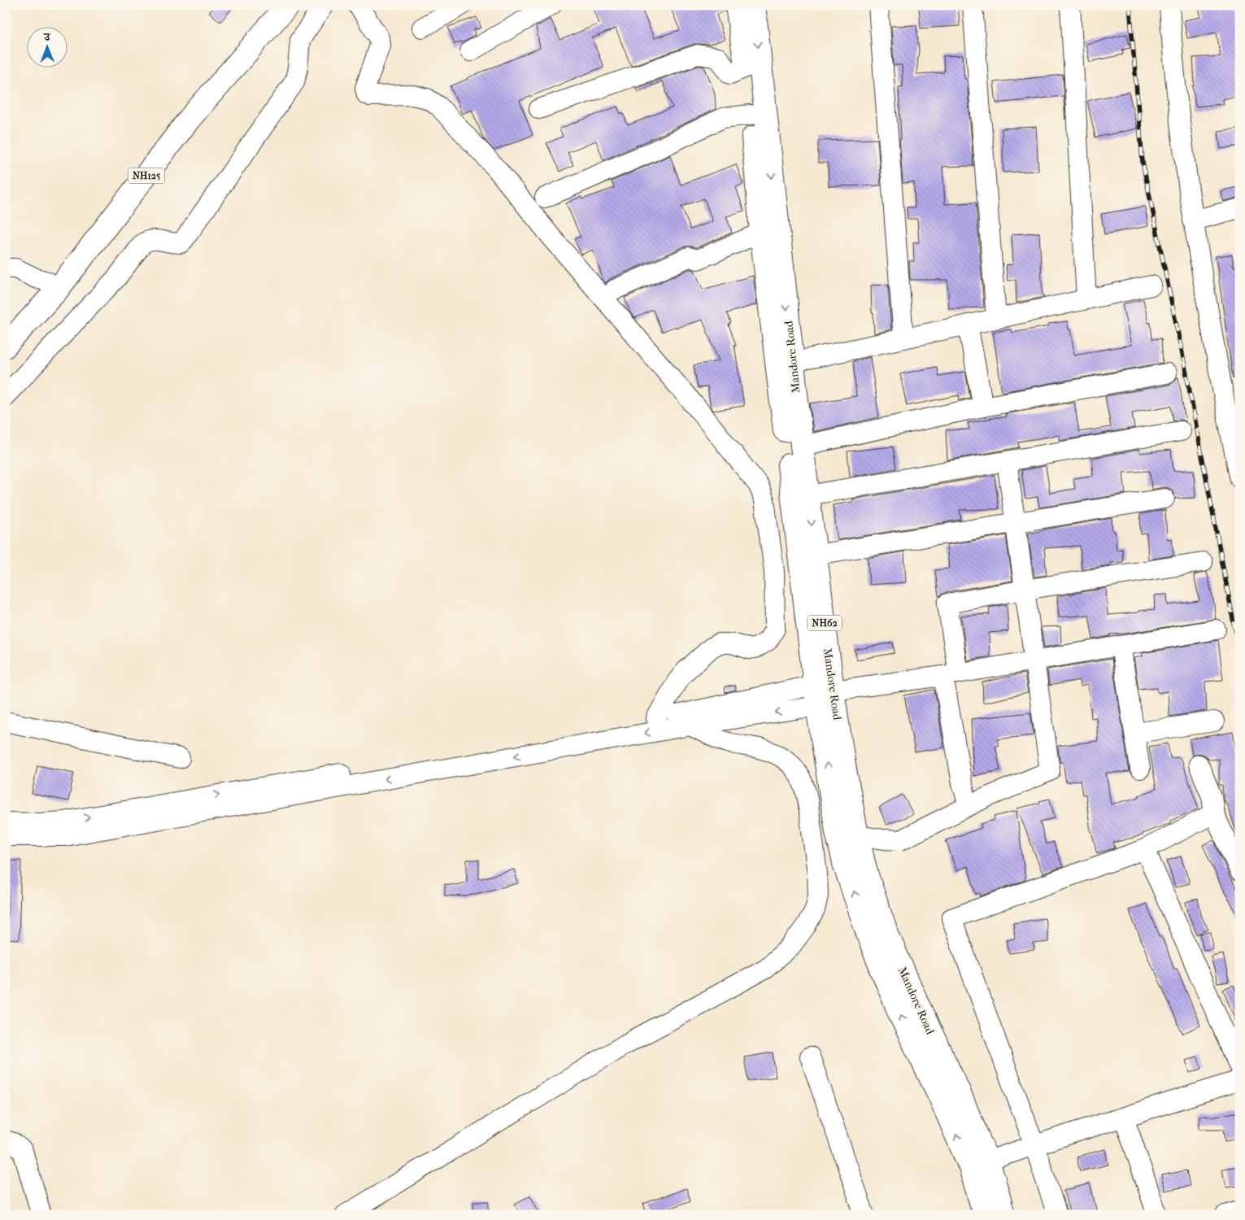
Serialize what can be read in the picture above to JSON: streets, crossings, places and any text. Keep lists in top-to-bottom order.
{
  "streets": {
    "highway": ["NH125", "Mandore Road", "NH62"]
  },
  "north": "top"
}
